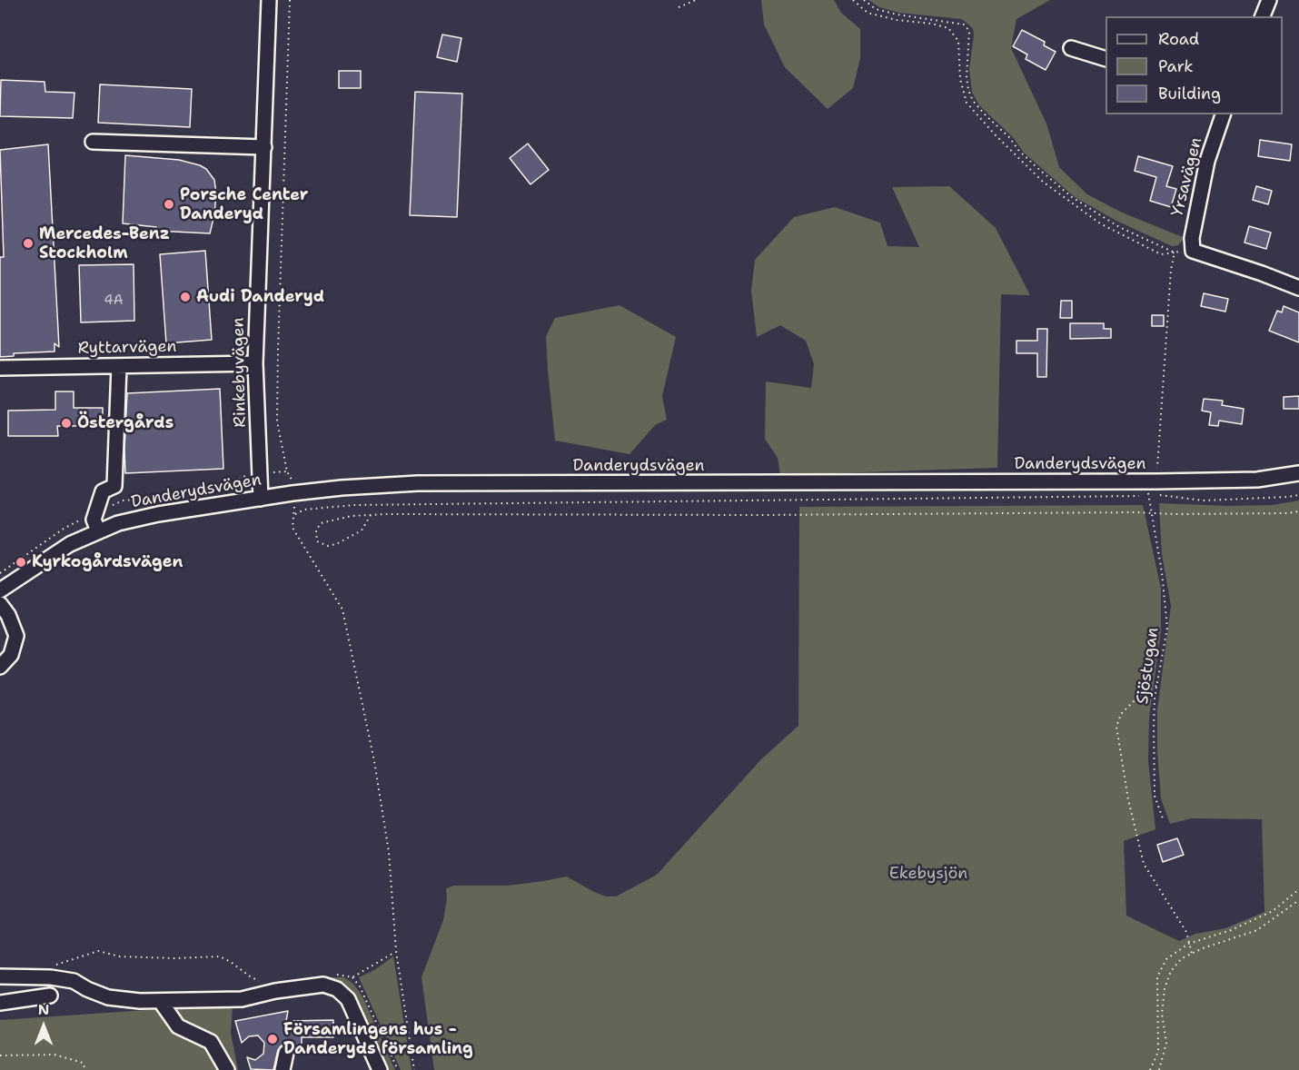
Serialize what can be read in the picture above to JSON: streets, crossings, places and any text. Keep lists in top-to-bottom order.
{
  "streets": {
    "street": [
      "Yrsavägen",
      "Ryttarvägen",
      "Rinkebyvägen",
      "Danderydsvägen"
    ],
    "path": ["Sjöstugan"]
  },
  "crossings": [
    ["Ryttarvägen", "Rinkebyvägen"],
    ["Rinkebyvägen", "Danderydsvägen"],
    ["Danderydsvägen", "Sjöstugan"]
  ],
  "parks": ["Ekebysjön"],
  "places": [
    "Porsche Center Danderyd",
    "Mercedes-Benz Stockholm",
    "Audi Danderyd",
    "Östergårds",
    "Kyrkogårdsvägen",
    "Församlingens hus - Danderyds församling"
  ],
  "house_numbers": ["4A"],
  "legend": ["Road", "Park", "Building"],
  "north": "top"
}
